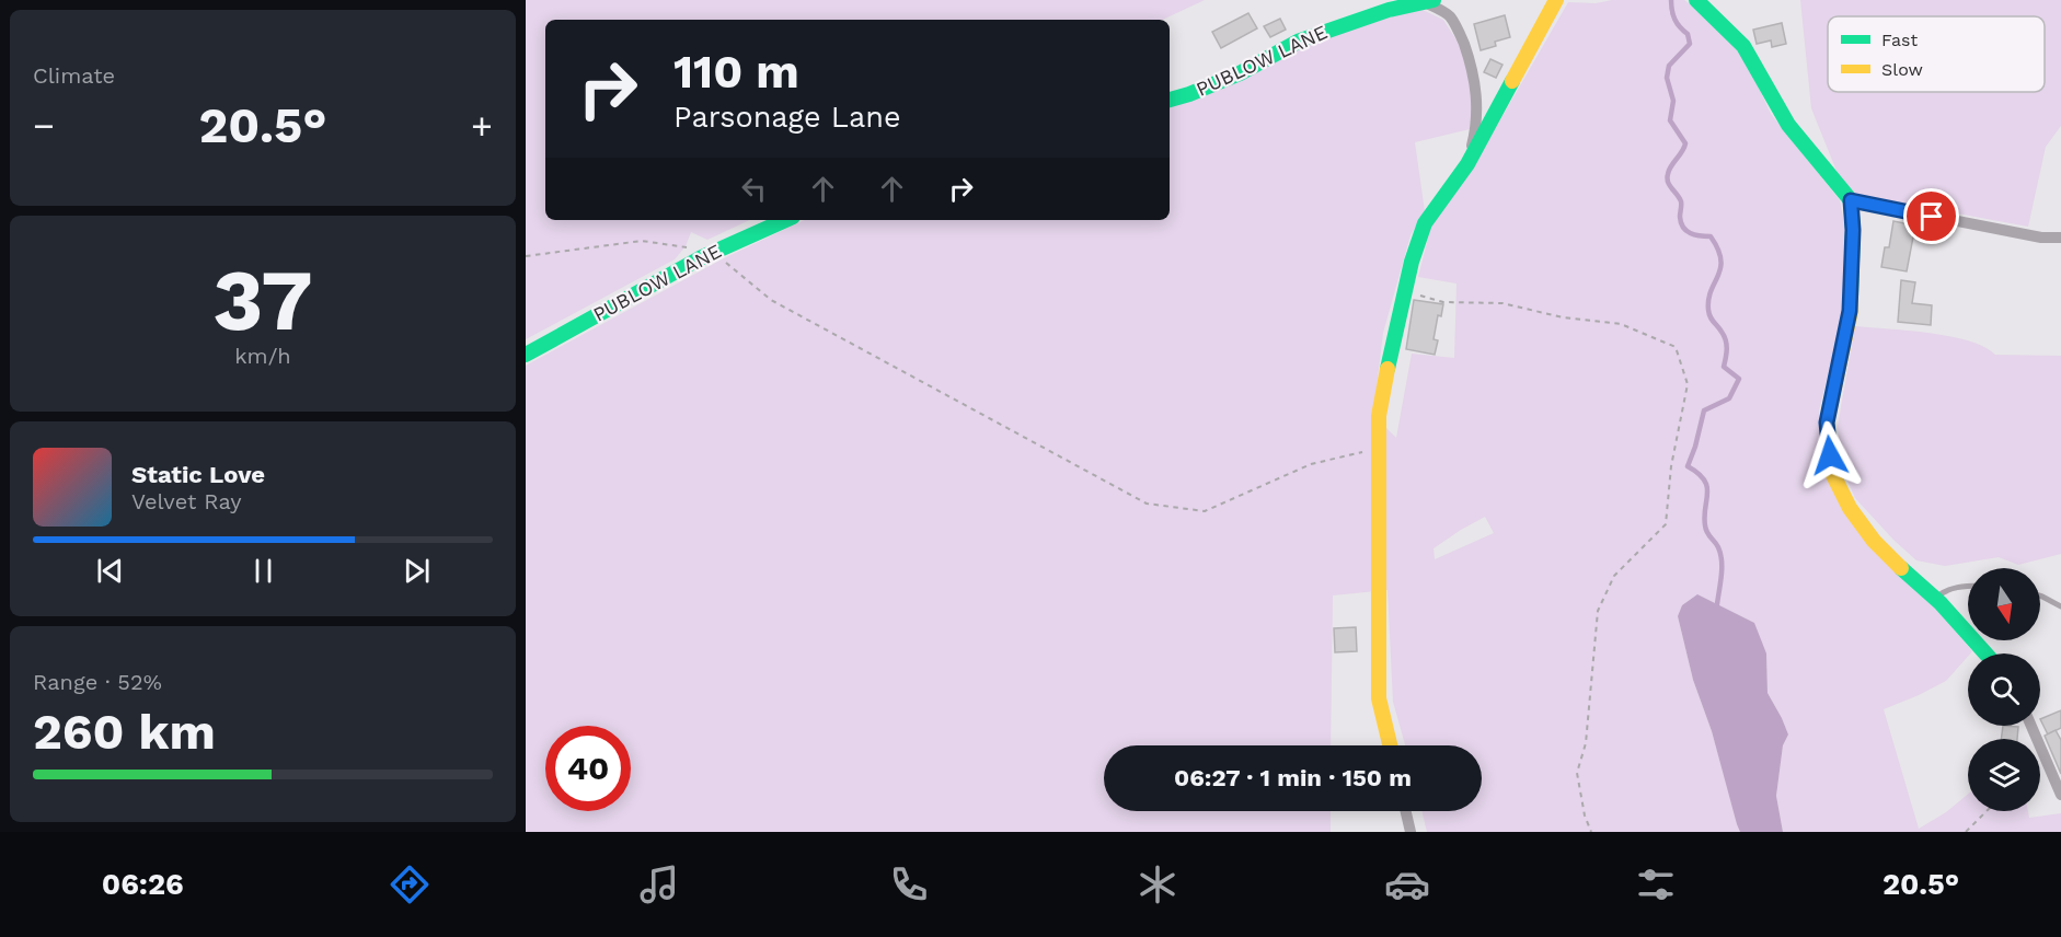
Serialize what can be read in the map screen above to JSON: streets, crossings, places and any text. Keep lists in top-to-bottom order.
{
  "streets": {
    "street": ["PUBLOW LANE"]
  },
  "legend": ["Fast", "Slow"],
  "north": "bottom",
  "page": {
    "tile": [
      "Climate",
      ["37", "km/h"],
      ["Range · 52%", "260 km"]
    ],
    "turn": ["110 m", "Parsonage Lane"],
    "heat": ["−", "20.5°", "+"],
    "song": ["Static Love", "Velvet Ray"],
    "limit": "40",
    "trip": "06:27 · 1 min · 150 m",
    "tabs": ["06:26", "20.5°"]
  }
}
